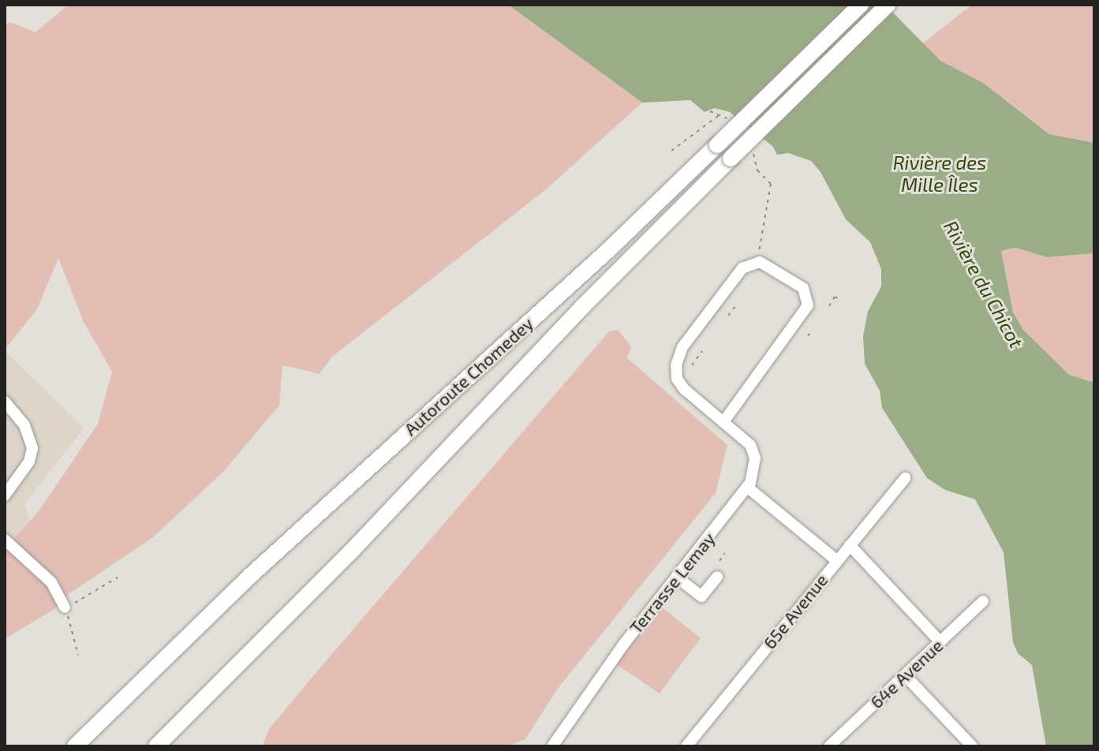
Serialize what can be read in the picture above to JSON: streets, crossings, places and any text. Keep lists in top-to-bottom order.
{
  "streets": {
    "highway": ["Autoroute Chomedey"],
    "street": ["Terrasse Lemay", "65e Avenue", "64e Avenue"]
  },
  "water": ["Rivière des Mille Îles", "Rivière du Chicot"]
}
